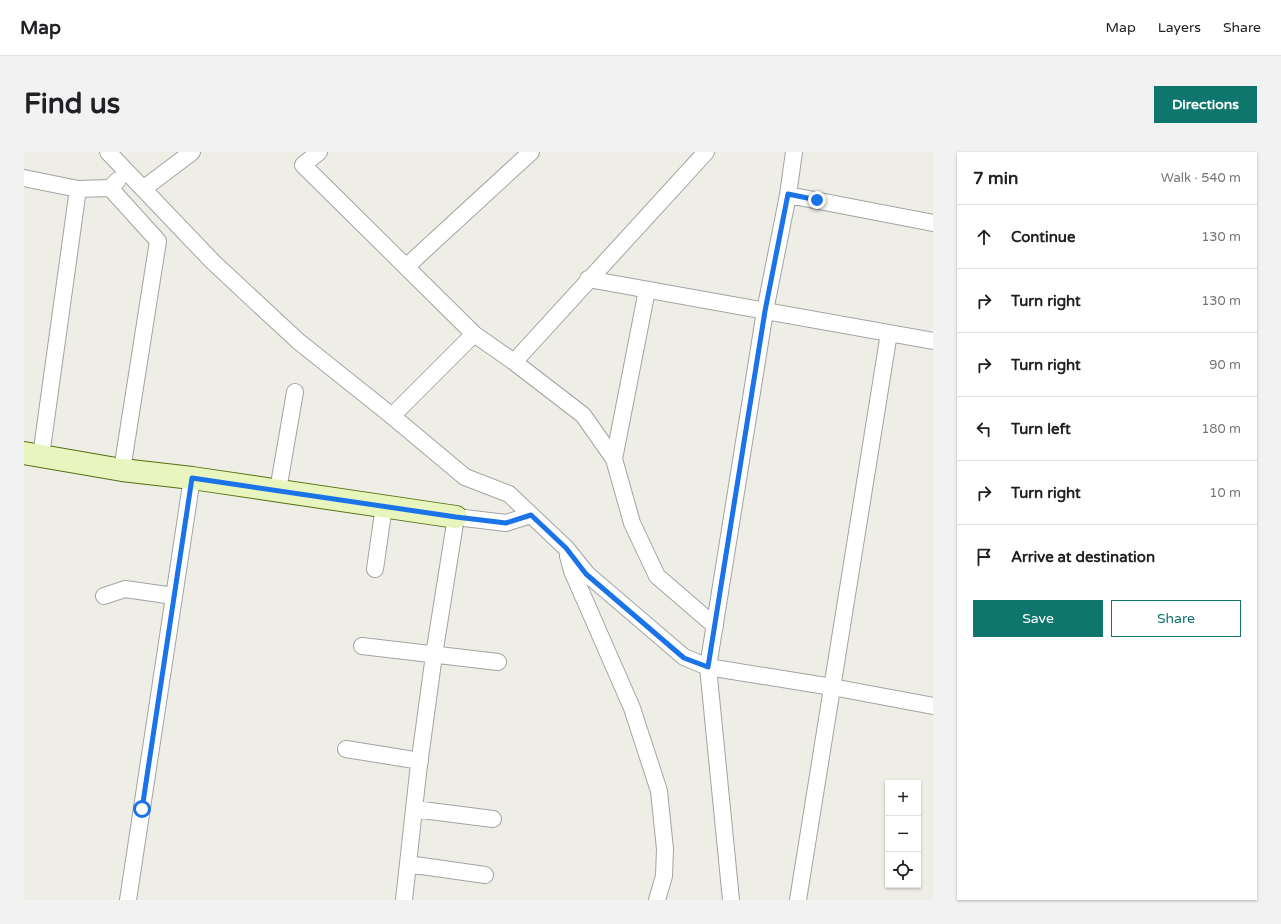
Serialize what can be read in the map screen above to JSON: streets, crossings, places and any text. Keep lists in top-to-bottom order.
{
  "page": {
    "header": "Map",
    "nav": ["Map", "Layers", "Share"],
    "buttons": [
      "Directions",
      ["Save", "Share"]
    ],
    "title": "Find us",
    "heading": ["7 min", "Walk · 540 m"],
    "list": [
      ["Continue", "130 m"],
      ["Turn right", "130 m"],
      ["Turn right", "90 m"],
      ["Turn left", "180 m"],
      ["Turn right", "10 m"],
      "Arrive at destination"
    ],
    "map_buttons": ["+", "−"]
  }
}
